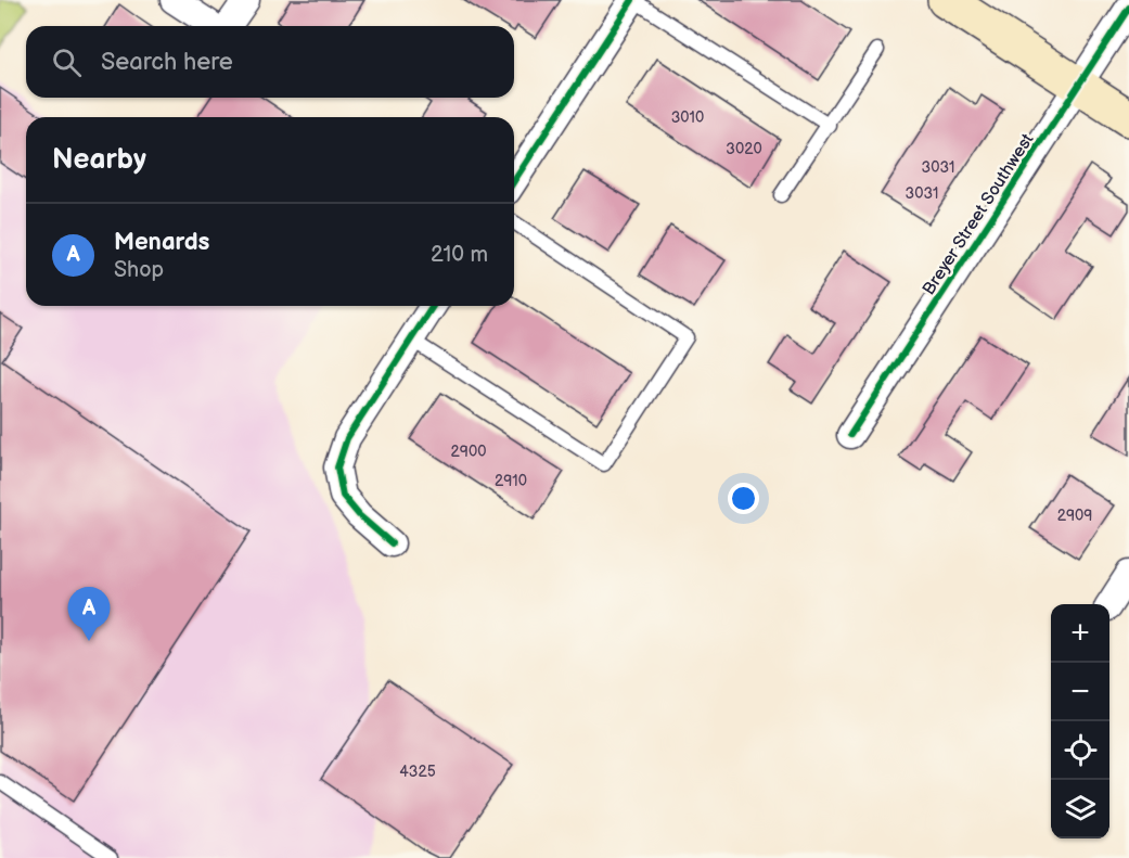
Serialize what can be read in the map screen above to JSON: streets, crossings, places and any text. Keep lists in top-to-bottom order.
{
  "streets": {
    "street": ["Breyer Street Southwest"]
  },
  "house_numbers": [
    "3010",
    "3020",
    "3031",
    "3031",
    "2900",
    "2910",
    "2909",
    "4325"
  ],
  "page": {
    "search": "Search here",
    "heading": "Nearby",
    "list": [
      {
        "mark": "A",
        "name": "Menards",
        "note": "Shop",
        "value": "210 m"
      }
    ],
    "pins": "A",
    "map_buttons": ["+", "−"]
  }
}
